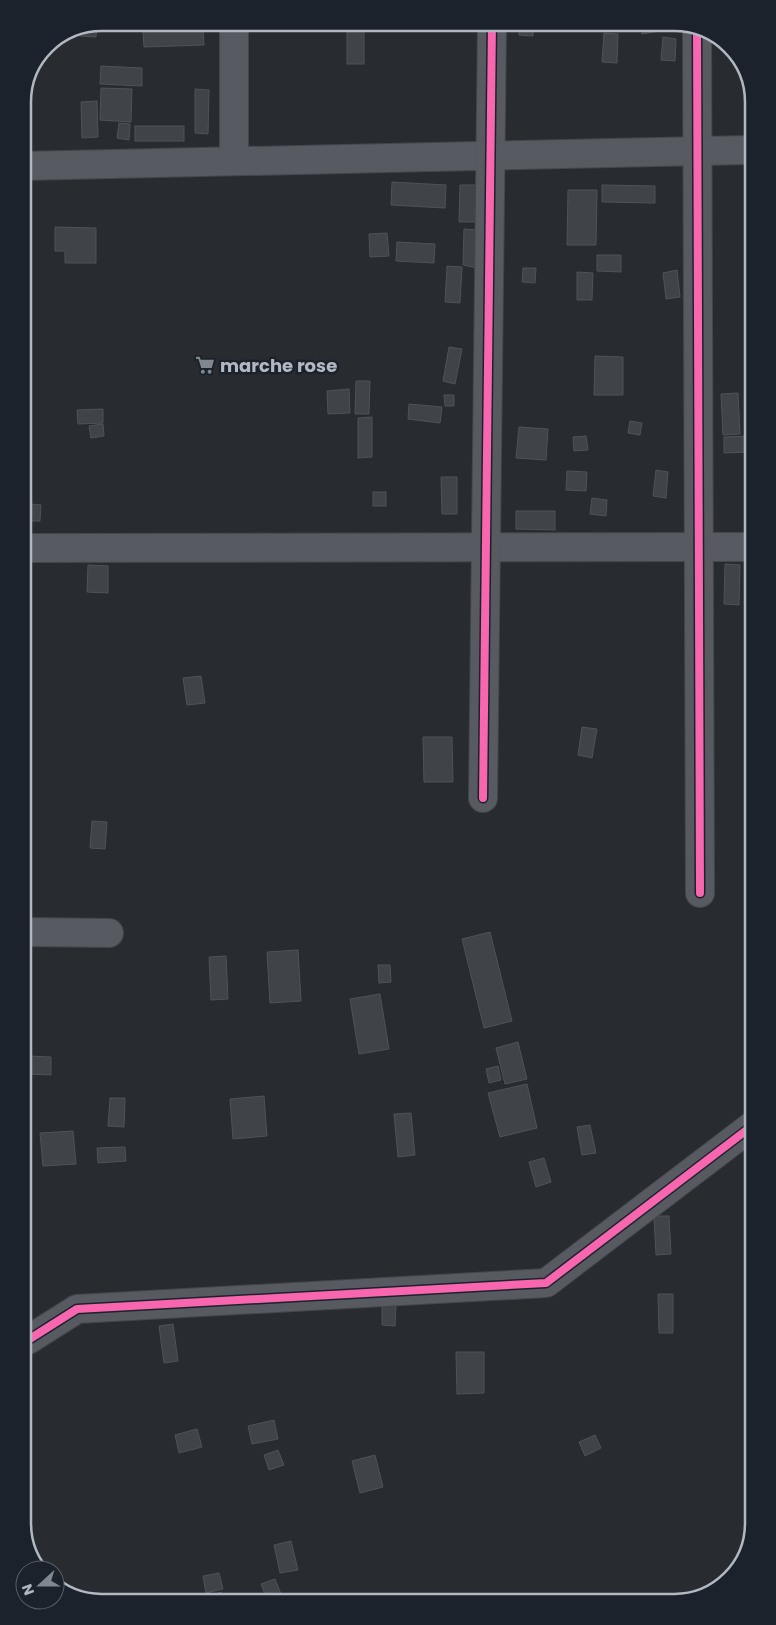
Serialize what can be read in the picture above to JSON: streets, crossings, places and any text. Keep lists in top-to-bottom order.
{
  "places": {
    "supermarket": ["marche rose"]
  },
  "north": "left"
}
